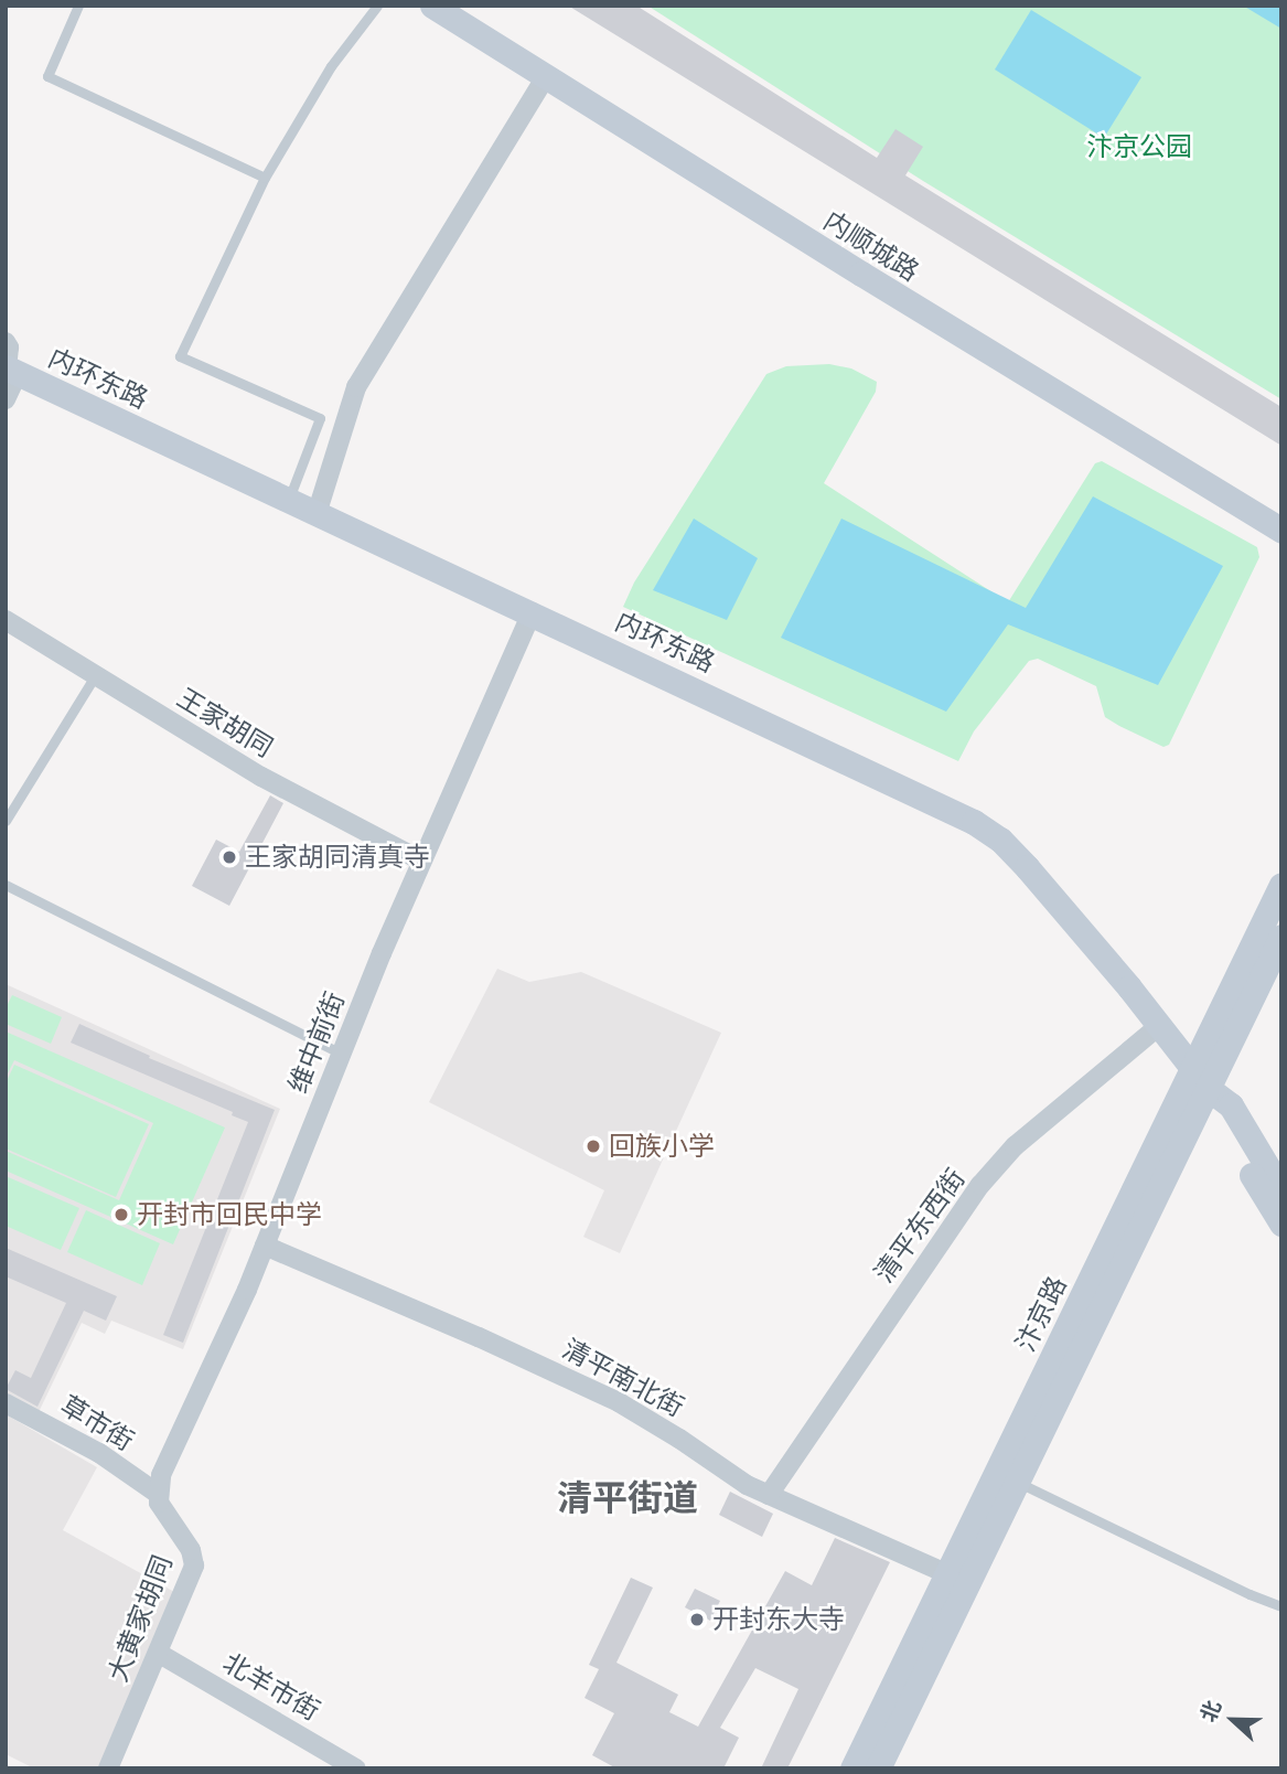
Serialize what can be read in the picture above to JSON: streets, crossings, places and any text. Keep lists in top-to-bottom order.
{
  "streets": {
    "street": [
      "内顺城路",
      "内环东路",
      "王家胡同",
      "维中前街",
      "清平东西街",
      "汴京路",
      "清平南北街",
      "草市街",
      "大黄家胡同",
      "北羊市街"
    ]
  },
  "crossings": [
    ["内环东路", "维中前街"],
    ["内环东路", "清平东西街"],
    ["内环东路", "汴京路"],
    ["王家胡同", "维中前街"],
    ["维中前街", "清平南北街"],
    ["维中前街", "草市街"],
    ["维中前街", "大黄家胡同"],
    ["清平东西街", "清平南北街"],
    ["汴京路", "清平南北街"],
    ["草市街", "大黄家胡同"],
    ["大黄家胡同", "北羊市街"]
  ],
  "districts": ["清平街道"],
  "parks": ["汴京公园"],
  "places": [
    "王家胡同清真寺",
    "回族小学",
    "开封市回民中学",
    "开封东大寺"
  ],
  "north": "left"
}
